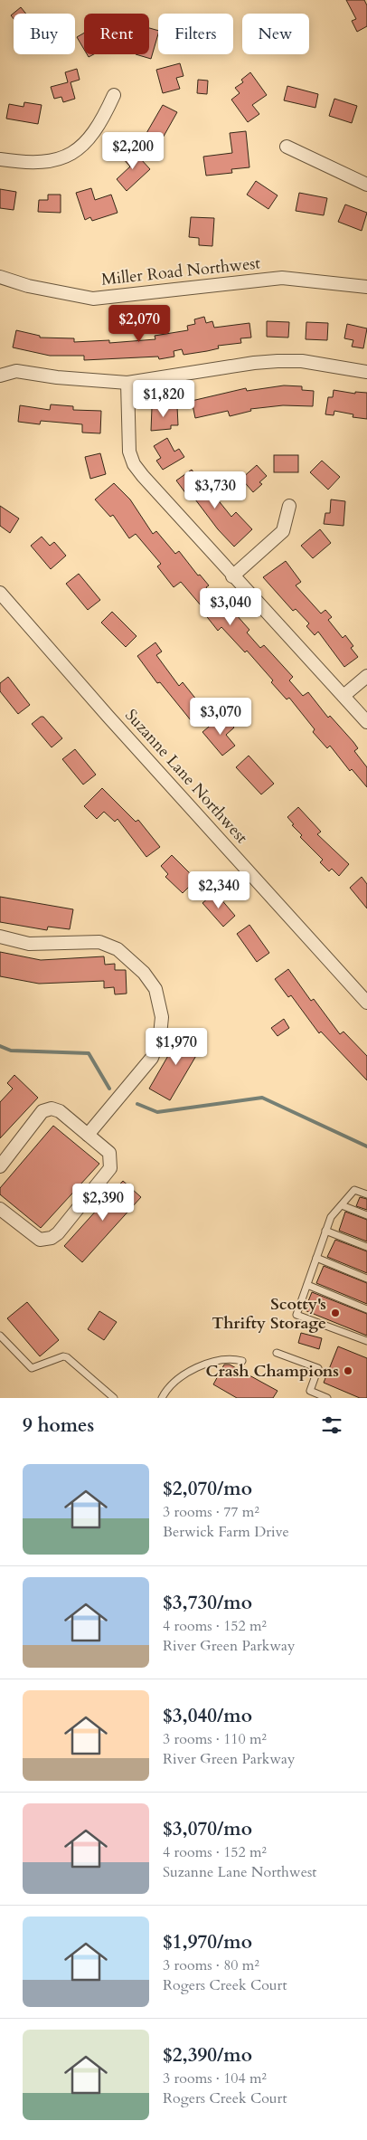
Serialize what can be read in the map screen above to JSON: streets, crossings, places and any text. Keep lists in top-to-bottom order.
{
  "streets": {
    "street": ["Miller Road Northwest", "Suzanne Lane Northwest"]
  },
  "places": ["Scotty's Thrifty Storage", "Crash Champions"],
  "page": {
    "chip": [
      "Buy",
      "Rent",
      "Filters",
      "New"
    ],
    "price": [
      "$2,200",
      "$2,070",
      "$1,820",
      "$3,730",
      "$3,040",
      "$3,070",
      "$2,340",
      "$1,970",
      "$2,390"
    ],
    "heading": "9 homes",
    "list": [
      {
        "name": "$2,070/mo",
        "note": "3 rooms · 77 m² · Berwick Farm Drive"
      },
      {
        "name": "$3,730/mo",
        "note": "4 rooms · 152 m² · River Green Parkway"
      },
      {
        "name": "$3,040/mo",
        "note": "3 rooms · 110 m² · River Green Parkway"
      },
      {
        "name": "$3,070/mo",
        "note": "4 rooms · 152 m² · Suzanne Lane Northwest"
      },
      {
        "name": "$1,970/mo",
        "note": "3 rooms · 80 m² · Rogers Creek Court"
      },
      {
        "name": "$2,390/mo",
        "note": "3 rooms · 104 m² · Rogers Creek Court"
      }
    ]
  }
}
